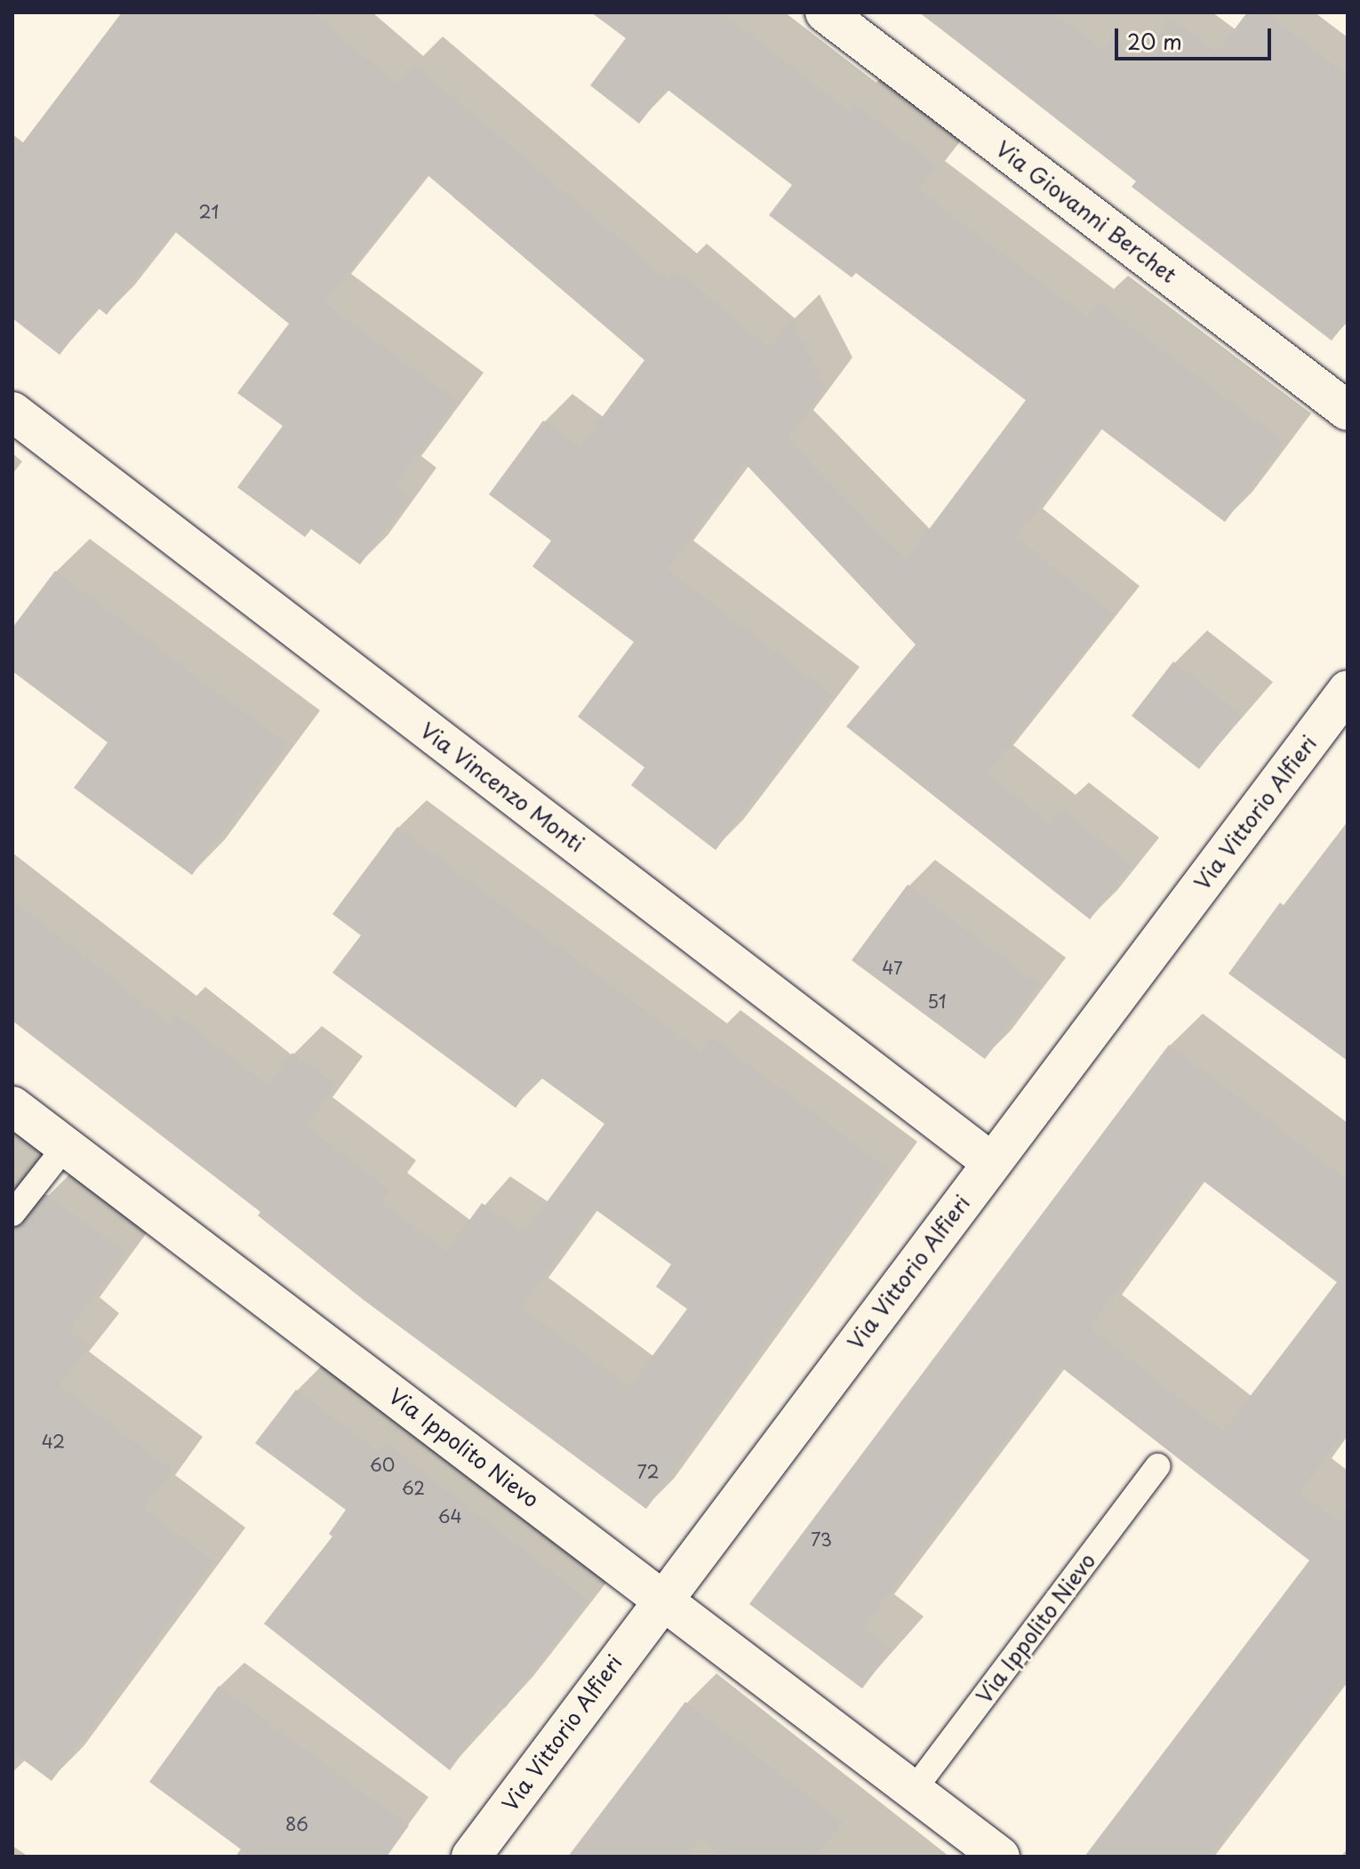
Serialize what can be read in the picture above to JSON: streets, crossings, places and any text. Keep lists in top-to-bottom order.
{
  "streets": {
    "street": [
      "Via Giovanni Berchet",
      "Via Vincenzo Monti",
      "Via Vittorio Alfieri",
      "Via Ippolito Nievo"
    ]
  },
  "crossings": [
    ["Via Vincenzo Monti", "Via Vittorio Alfieri"],
    ["Via Vittorio Alfieri", "Via Ippolito Nievo"]
  ],
  "house_numbers": [
    "21",
    "47",
    "51",
    "42",
    "60",
    "72",
    "62",
    "64",
    "73",
    "86"
  ],
  "scale_bar": "20 m"
}
